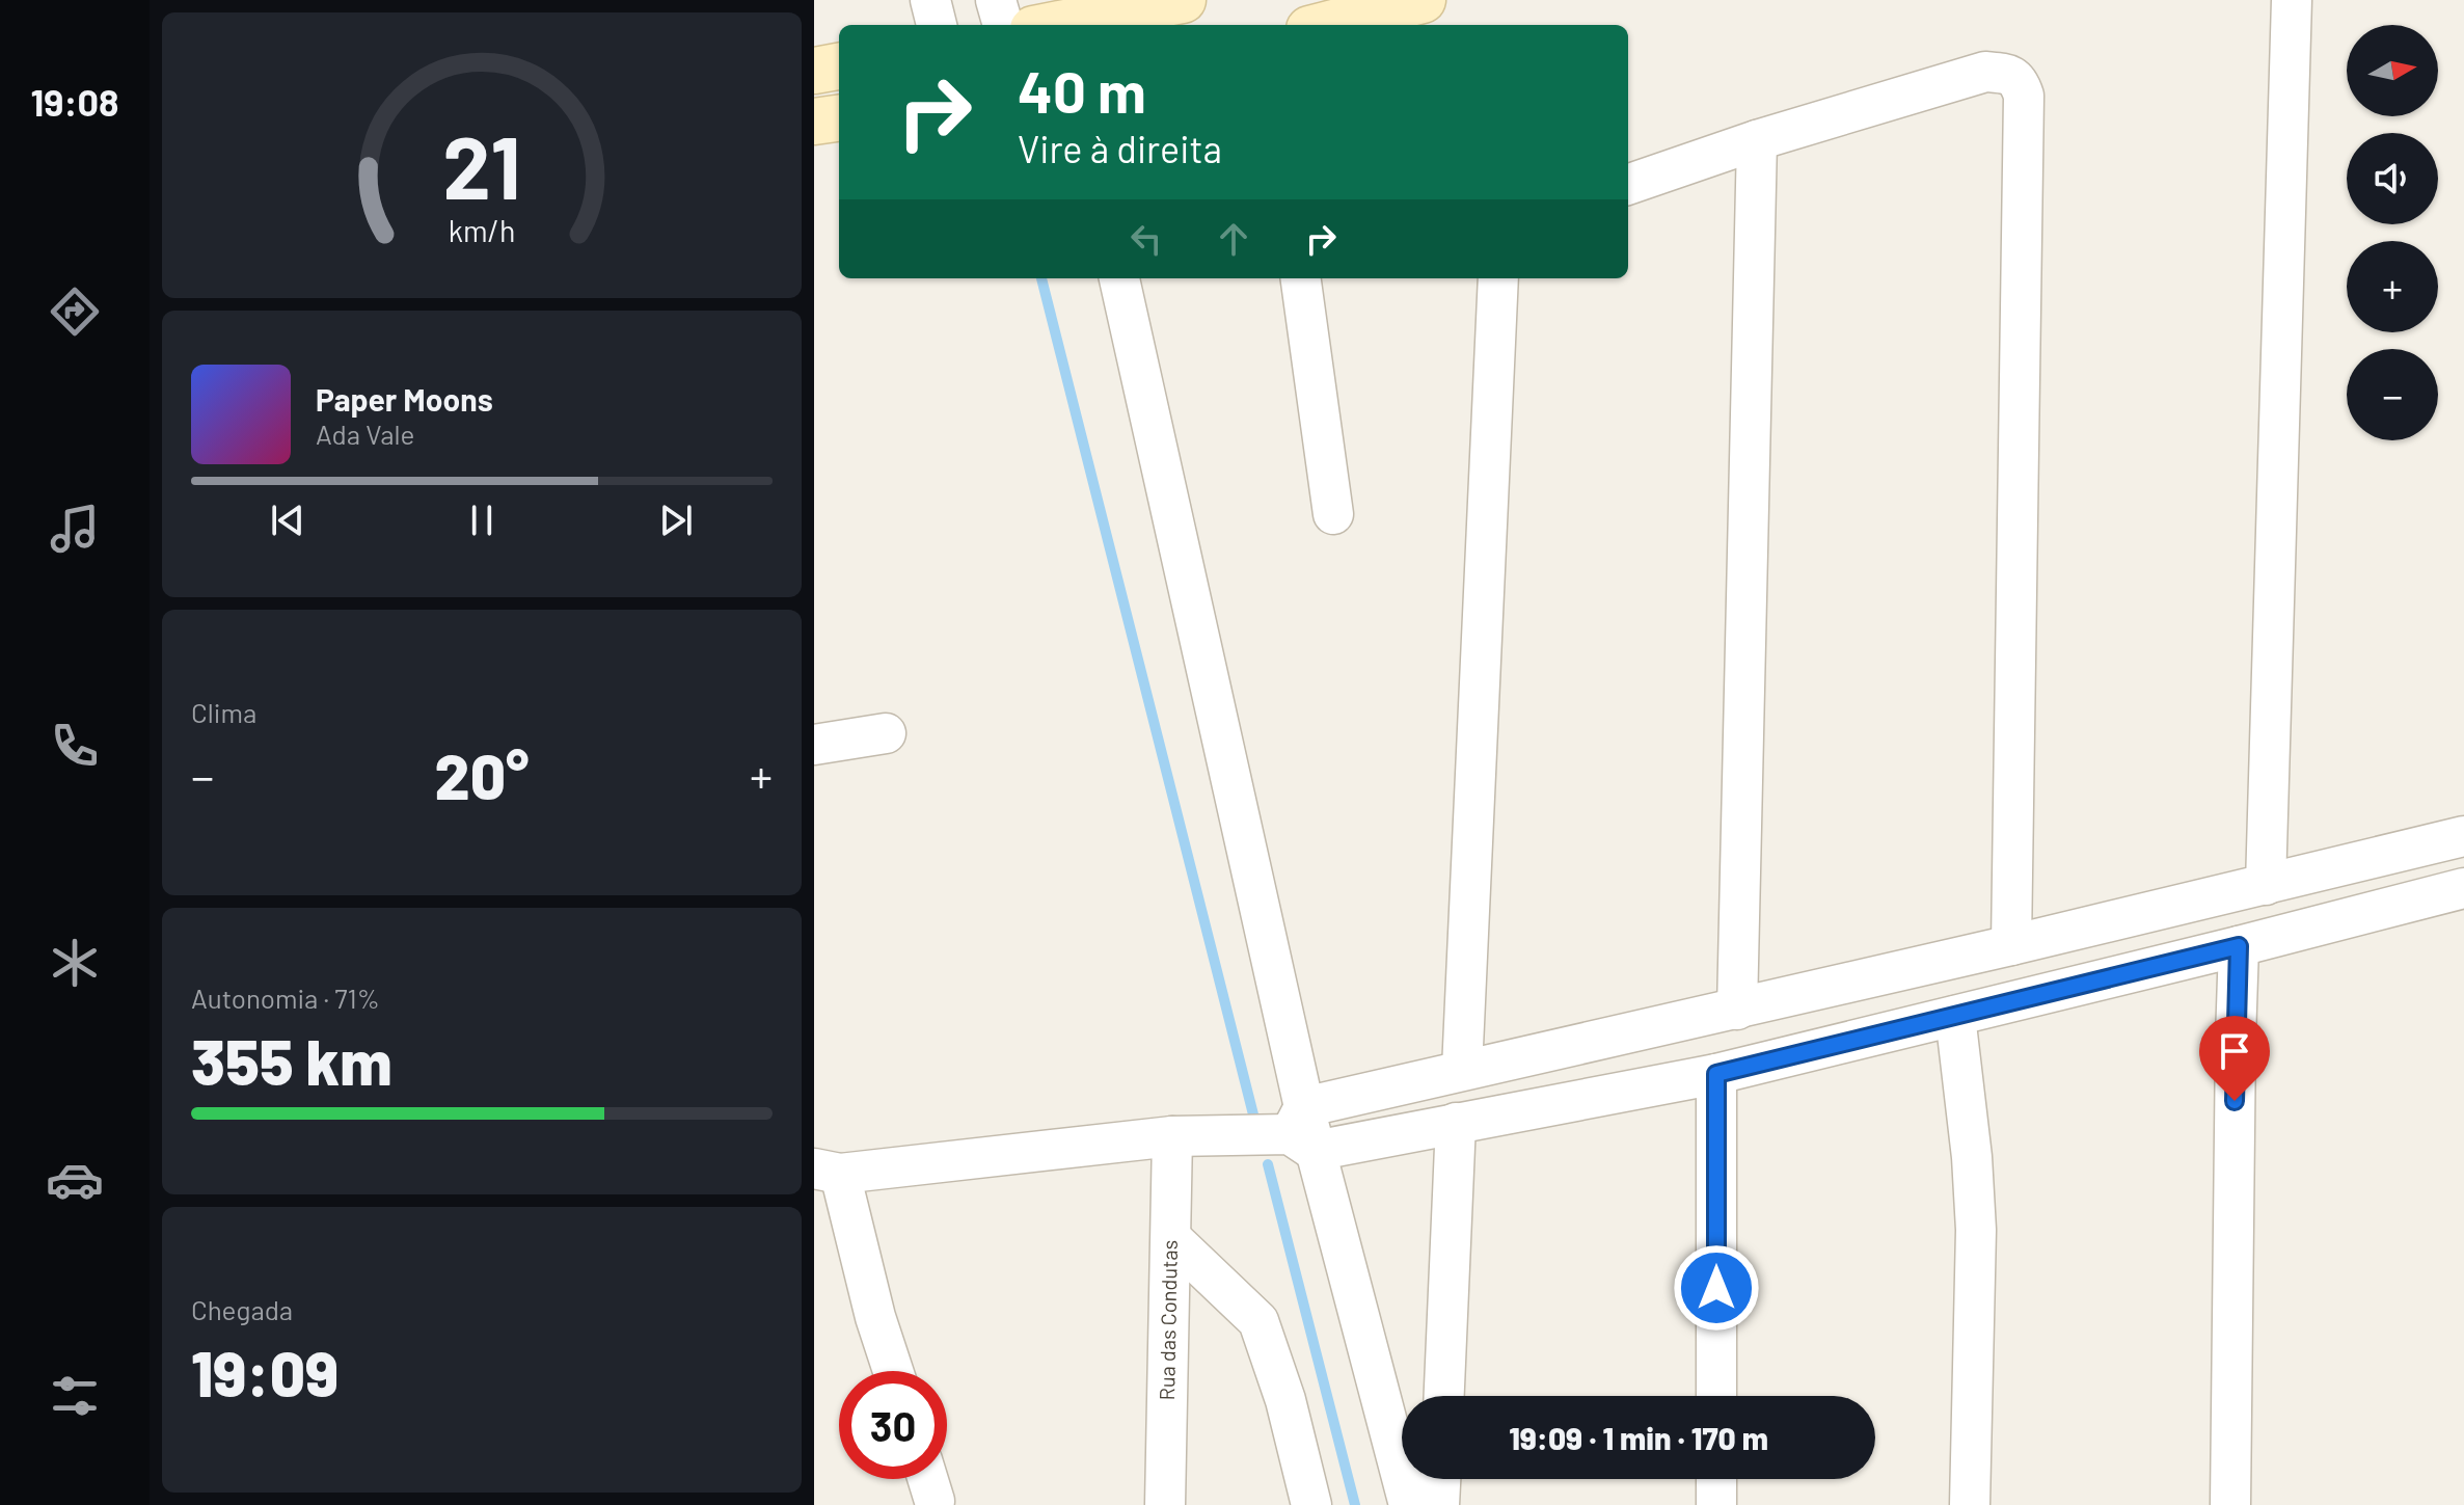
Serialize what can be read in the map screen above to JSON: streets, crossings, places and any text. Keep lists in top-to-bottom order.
{
  "streets": {
    "street": ["Rua das Condutas"]
  },
  "north": "right",
  "page": {
    "tabs": "19:08",
    "map_buttons": ["+", "−"],
    "turn": ["40 m", "Vire à direita"],
    "song": ["Paper Moons", "Ada Vale"],
    "tile": [
      "Clima",
      ["Autonomia · 71%", "355 km"],
      ["Chegada", "19:09"]
    ],
    "heat": ["−", "20°", "+"],
    "limit": "30",
    "trip": "19:09 · 1 min · 170 m",
    "gauge": ["21", "km/h"]
  }
}
